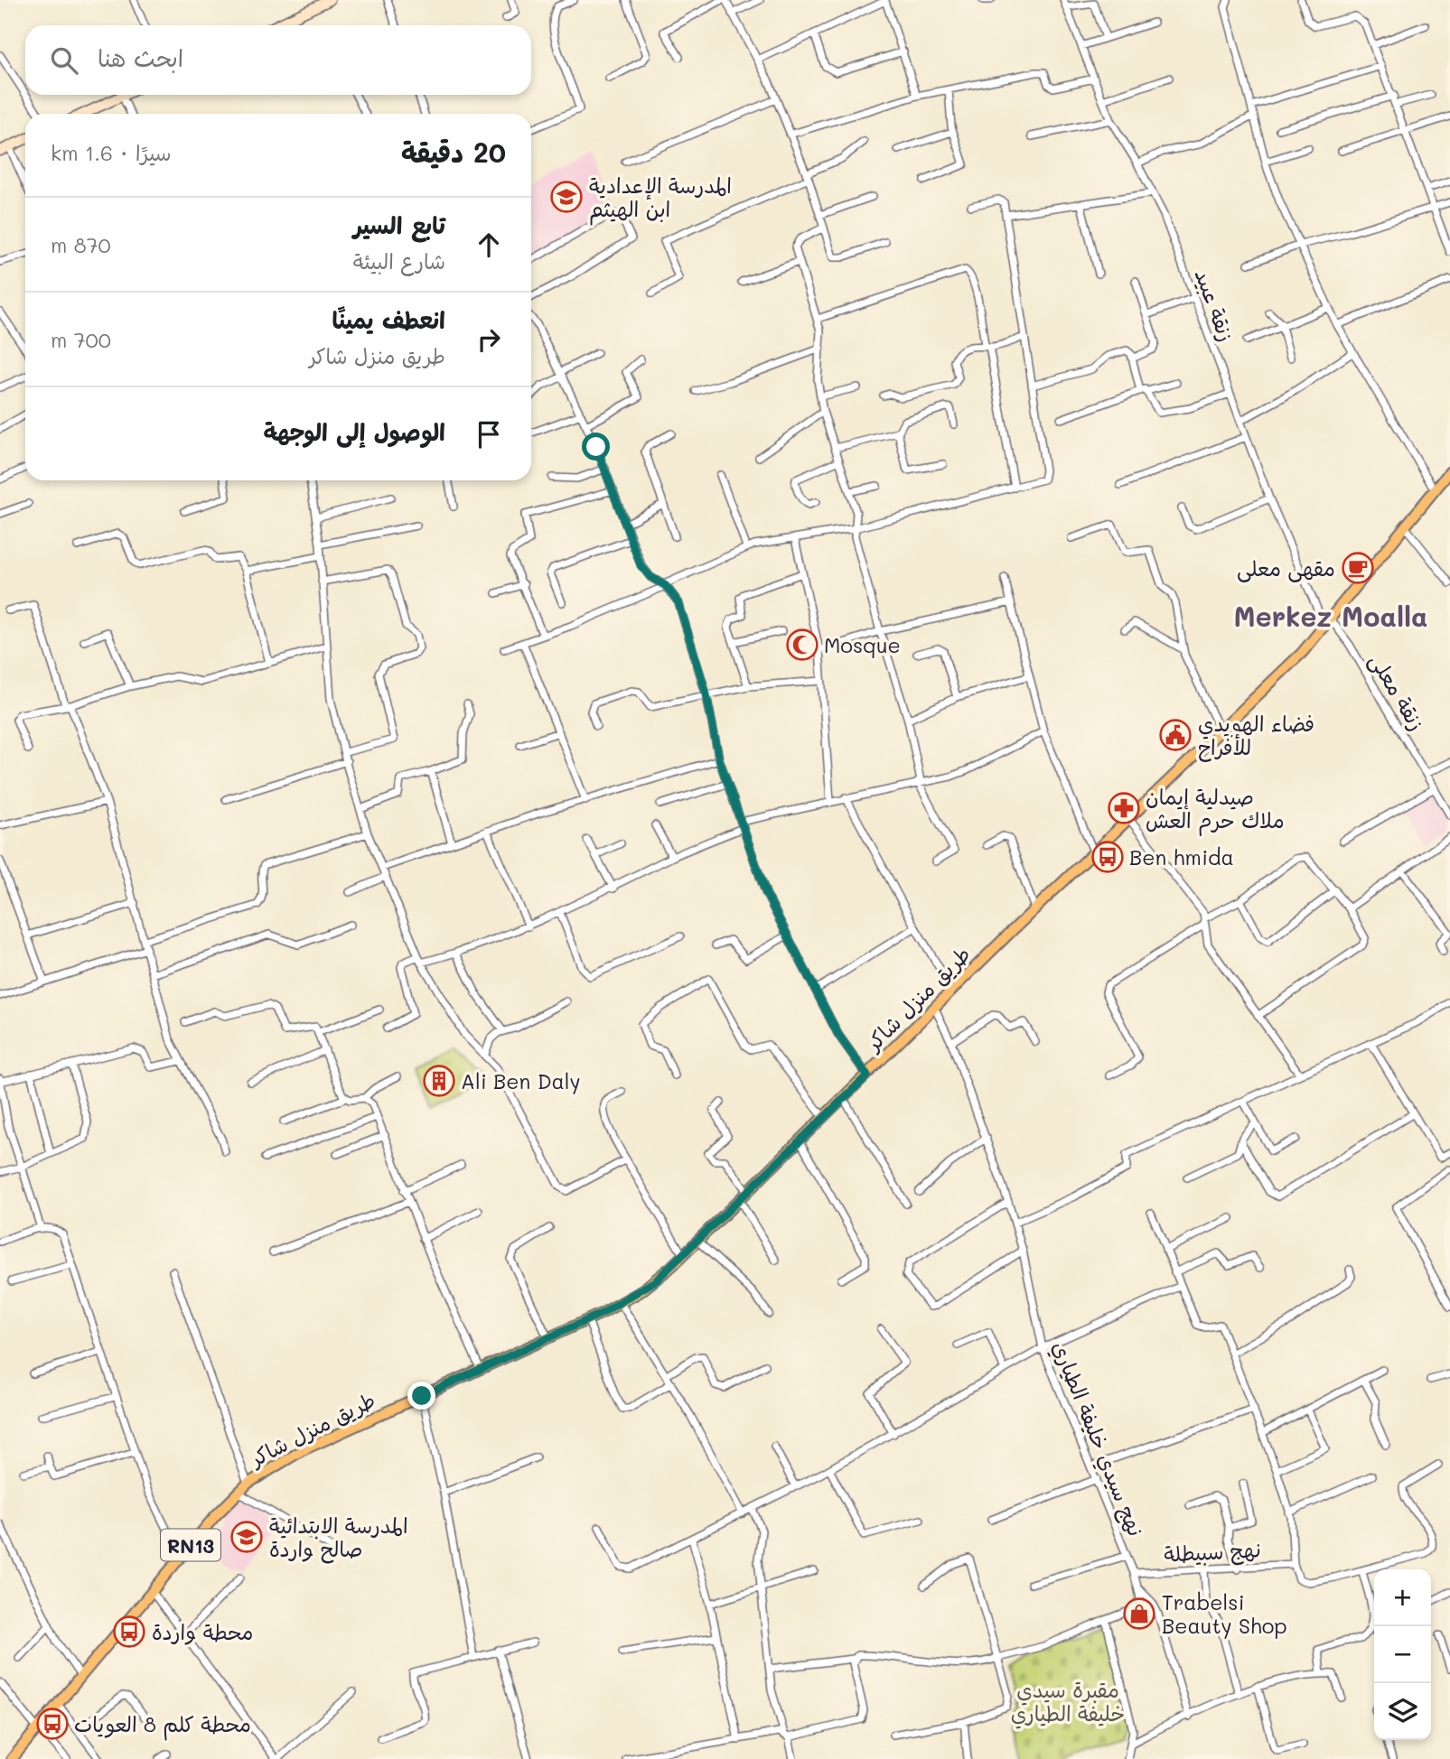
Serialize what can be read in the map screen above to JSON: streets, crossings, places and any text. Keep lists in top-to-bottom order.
{
  "streets": {
    "main road": ["طريق منزل شاكر", "RN13"],
    "street": [
      "زنقة عبيد",
      "زنقة معلى",
      "نهج سيدي خليفة الطياري",
      "نهج سبيطلة"
    ]
  },
  "crossings": [
    ["زنقة عبيد", "زنقة معلى"],
    ["زنقة عبيد", "طريق منزل شاكر"],
    ["زنقة معلى", "طريق منزل شاكر"],
    ["طريق منزل شاكر", "نهج سيدي خليفة الطياري"],
    ["نهج سيدي خليفة الطياري", "نهج سبيطلة"]
  ],
  "districts": ["Merkez Moalla"],
  "parks": ["مقبرة سيدي خليفة الطياري"],
  "places": {
    "school or university": ["المدرسة الإعدادية ابن الهيثم", "المدرسة الابتدائية صالح واردة"],
    "cafe": ["مقهى معلى"],
    "mosque": ["Mosque"],
    "public building": ["فضاء الهويدي للأفراح"],
    "pharmacy": ["صيدلية إيمان ملاك حرم العش"],
    "bus stop": ["Ben hmida", "محطة واردة", "محطة كلم 8 العويات"],
    "building": ["Ali Ben Daly"],
    "shop": ["Trabelsi Beauty Shop"]
  },
  "page": {
    "search": "ابحث هنا",
    "heading": ["20 دقيقة", "سيرًا · 1.6 km"],
    "list": [
      ["تابع السير", "شارع البيئة", "870 m"],
      ["انعطف يمينًا", "طريق منزل شاكر", "700 m"],
      "الوصول إلى الوجهة"
    ],
    "map_buttons": ["+", "−"]
  }
}
